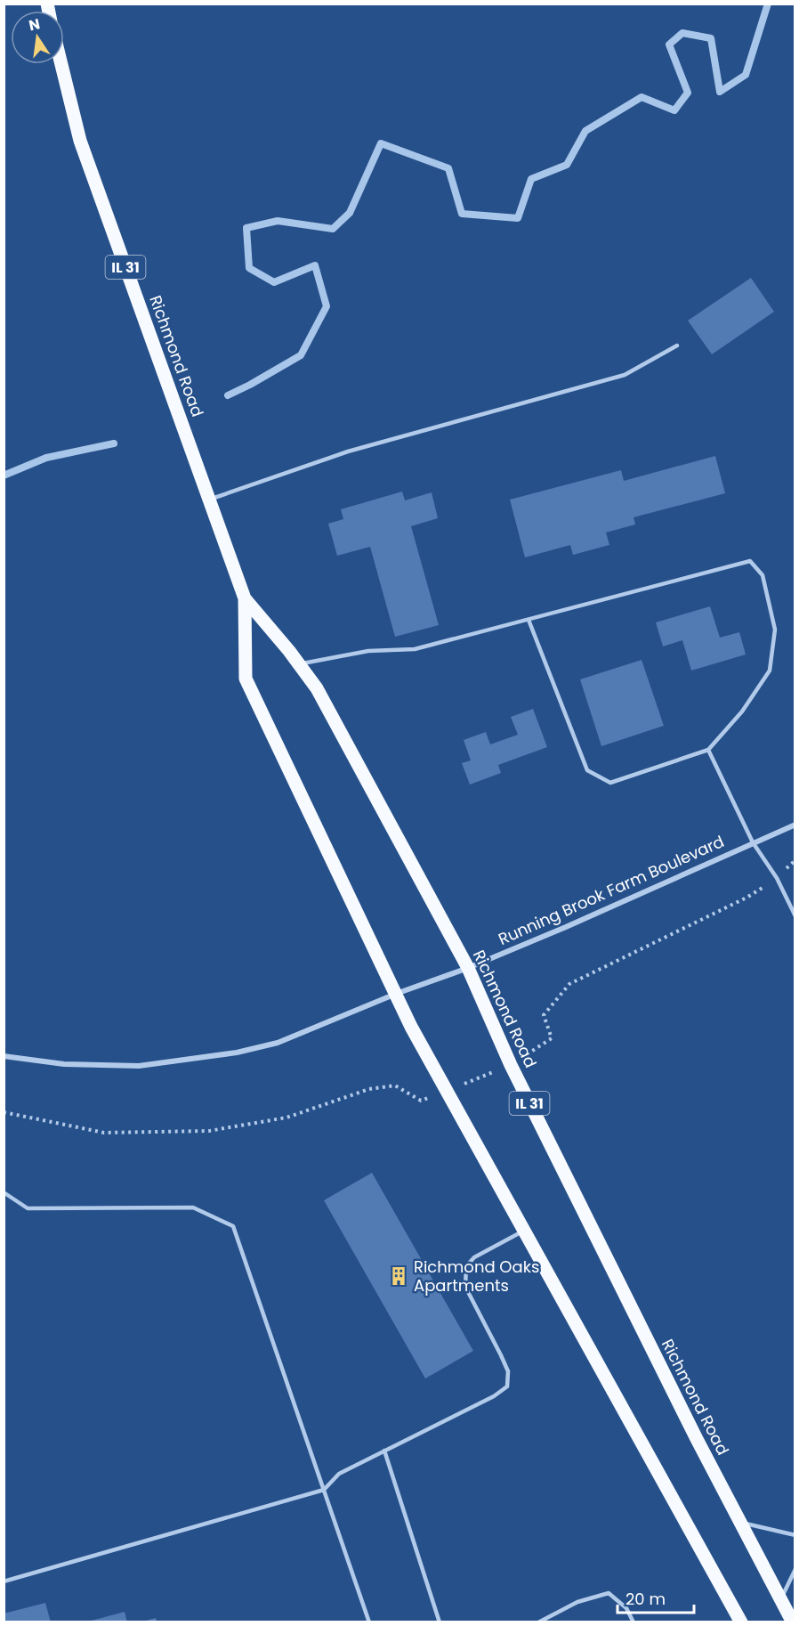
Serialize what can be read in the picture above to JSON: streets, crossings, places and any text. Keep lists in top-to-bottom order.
{
  "streets": {
    "main road": ["IL 31", "Richmond Road"],
    "street": ["Running Brook Farm Boulevard"]
  },
  "crossings": [
    ["Richmond Road", "Running Brook Farm Boulevard"]
  ],
  "places": {
    "building": ["Richmond Oaks Apartments"]
  },
  "scale_bar": "20 m",
  "north": "top"
}
